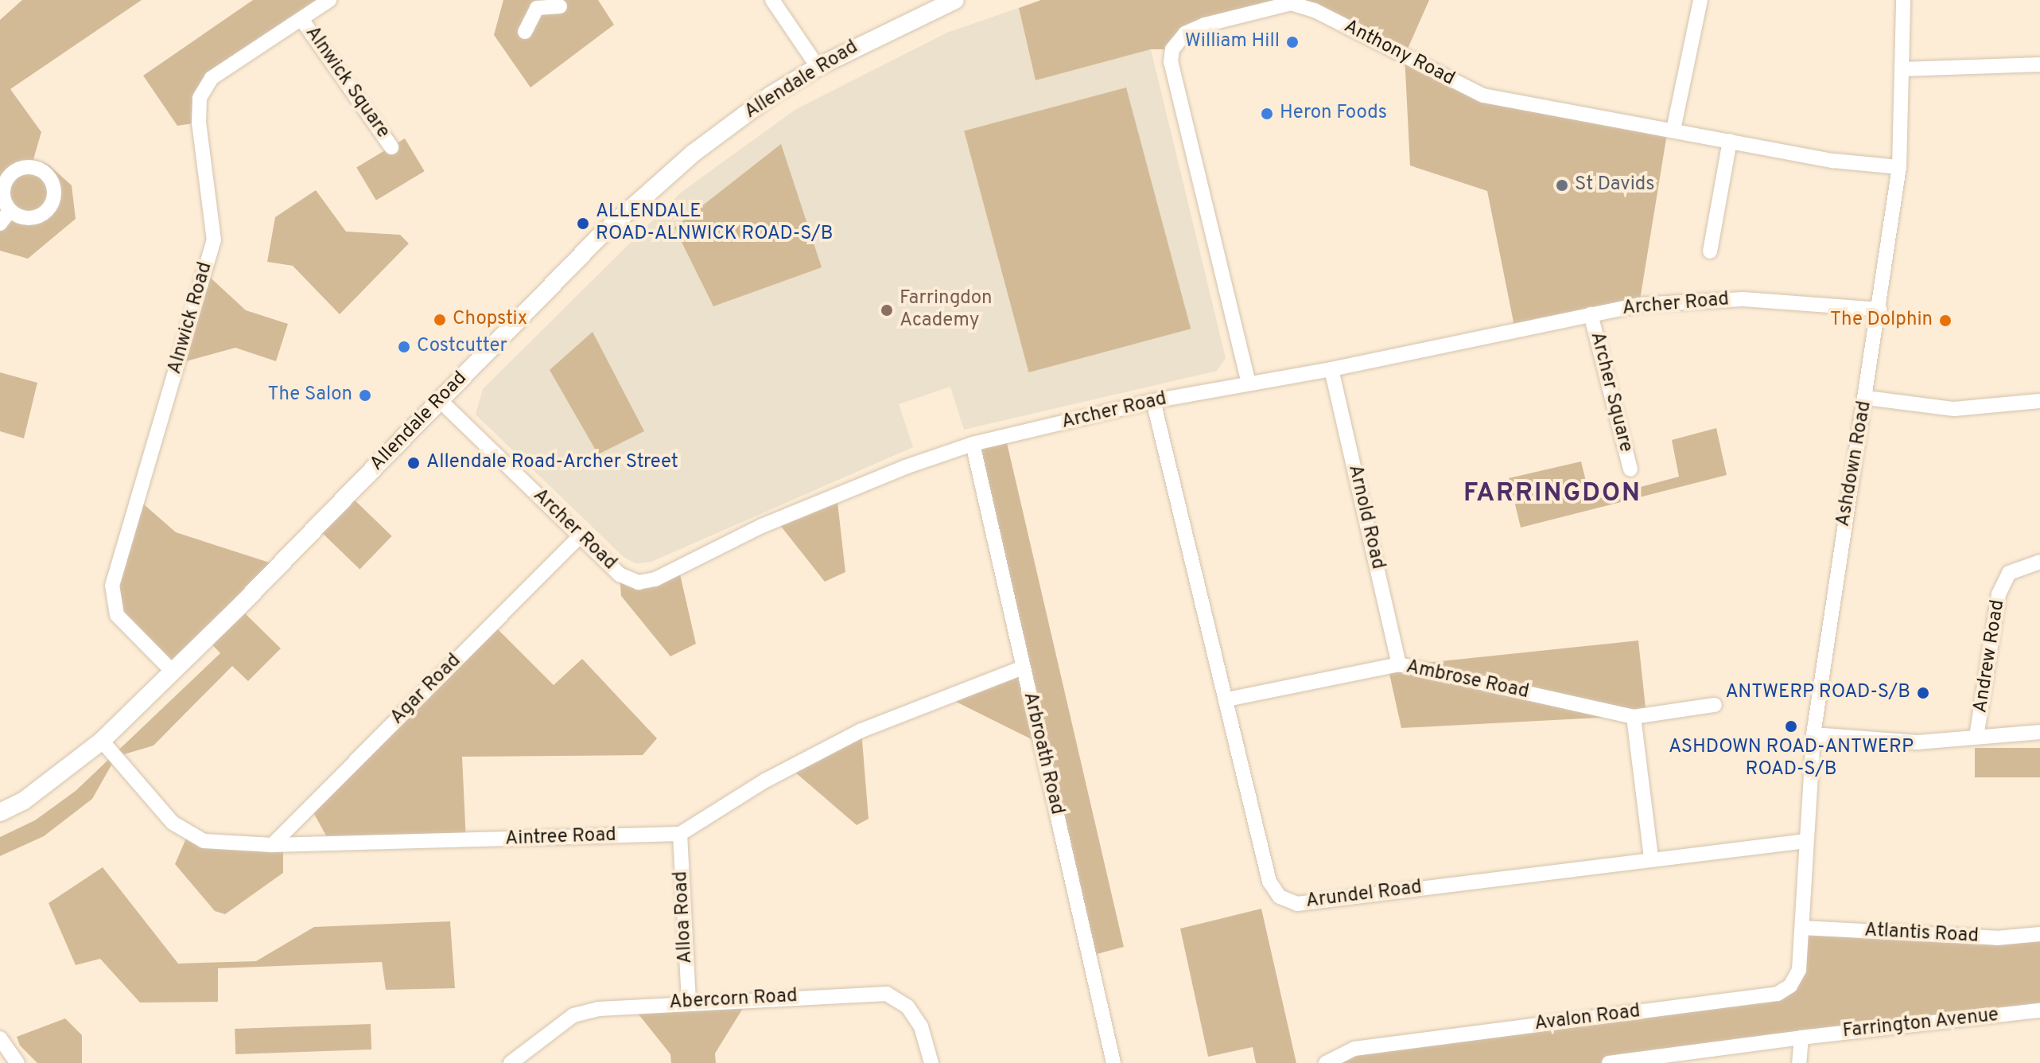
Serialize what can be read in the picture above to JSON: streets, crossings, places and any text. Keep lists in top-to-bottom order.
{
  "streets": {
    "street": [
      "Anthony Road",
      "Allendale Road",
      "Alnwick Square",
      "Archer Road",
      "Alnwick Road",
      "Archer Square",
      "Ashdown Road",
      "Arnold Road",
      "Andrew Road",
      "Ambrose Road",
      "Agar Road",
      "Arbroath Road",
      "Aintree Road",
      "Arundel Road",
      "Alloa Road",
      "Atlantis Road",
      "Abercorn Road",
      "Avalon Road",
      "Farrington Avenue"
    ]
  },
  "crossings": [
    ["Anthony Road", "Archer Road"],
    ["Anthony Road", "Ashdown Road"],
    ["Allendale Road", "Archer Road"],
    ["Allendale Road", "Alnwick Road"],
    ["Allendale Road", "Aintree Road"],
    ["Alnwick Square", "Alnwick Road"],
    ["Archer Road", "Archer Square"],
    ["Archer Road", "Ashdown Road"],
    ["Archer Road", "Arnold Road"],
    ["Archer Road", "Agar Road"],
    ["Archer Road", "Arbroath Road"],
    ["Archer Road", "Arundel Road"],
    ["Ashdown Road", "Arundel Road"],
    ["Ashdown Road", "Atlantis Road"],
    ["Ashdown Road", "Avalon Road"],
    ["Arnold Road", "Ambrose Road"],
    ["Ambrose Road", "Arundel Road"],
    ["Agar Road", "Aintree Road"],
    ["Aintree Road", "Alloa Road"],
    ["Alloa Road", "Abercorn Road"],
    ["Atlantis Road", "Avalon Road"]
  ],
  "districts": ["FARRINGDON"],
  "places": [
    "William Hill",
    "Heron Foods",
    "St Davids",
    "ALLENDALE ROAD-ALNWICK ROAD-S/B",
    "Farringdon Academy",
    "Chopstix",
    "The Dolphin",
    "Costcutter",
    "The Salon",
    "Allendale Road-Archer Street",
    "ANTWERP ROAD-S/B",
    "ASHDOWN ROAD-ANTWERP ROAD-S/B"
  ]
}
